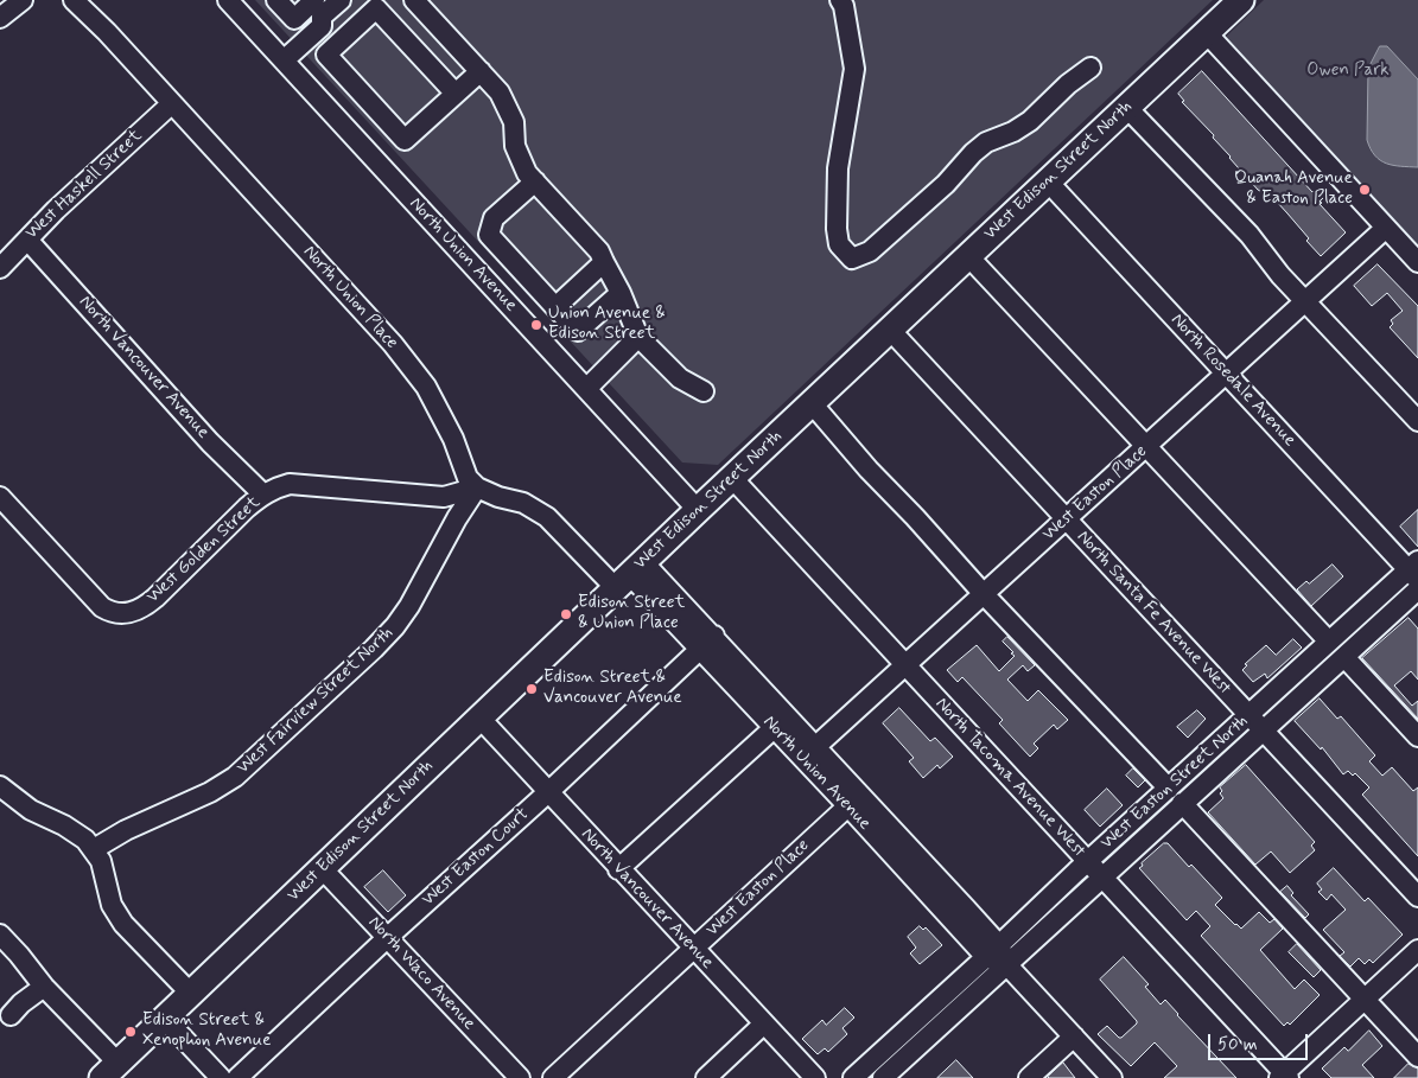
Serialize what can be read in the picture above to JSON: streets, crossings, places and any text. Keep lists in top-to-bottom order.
{
  "streets": {
    "main road": ["West Edison Street North"],
    "street": [
      "West Haskell Street",
      "North Union Avenue",
      "North Union Place",
      "North Vancouver Avenue",
      "North Rosedale Avenue",
      "West Easton Place",
      "West Golden Street",
      "North Santa Fe Avenue West",
      "West Fairview Street North",
      "North Tacoma Avenue West",
      "West Easton Street North",
      "West Easton Court",
      "North Waco Avenue"
    ]
  },
  "crossings": [
    ["West Edison Street North", "North Union Avenue"],
    ["West Edison Street North", "North Vancouver Avenue"],
    ["West Edison Street North", "North Rosedale Avenue"],
    ["West Edison Street North", "North Santa Fe Avenue West"],
    ["West Edison Street North", "North Tacoma Avenue West"],
    ["West Edison Street North", "North Waco Avenue"],
    ["West Haskell Street", "North Union Place"],
    ["West Haskell Street", "North Vancouver Avenue"],
    ["North Union Avenue", "West Easton Place"],
    ["North Union Avenue", "West Easton Street North"],
    ["North Union Avenue", "West Easton Court"],
    ["North Union Place", "West Golden Street"],
    ["North Union Place", "West Fairview Street North"],
    ["North Vancouver Avenue", "West Easton Place"],
    ["North Vancouver Avenue", "West Golden Street"],
    ["North Vancouver Avenue", "West Easton Court"],
    ["North Rosedale Avenue", "West Easton Place"],
    ["North Rosedale Avenue", "West Easton Street North"],
    ["West Easton Place", "North Santa Fe Avenue West"],
    ["West Easton Place", "North Tacoma Avenue West"],
    ["West Golden Street", "West Fairview Street North"],
    ["North Santa Fe Avenue West", "West Easton Street North"],
    ["North Tacoma Avenue West", "West Easton Street North"],
    ["West Easton Court", "North Waco Avenue"]
  ],
  "parks": ["Owen Park"],
  "places": [
    "Quanah Avenue & Easton Place",
    "Union Avenue & Edison Street",
    "Edison Street & Union Place",
    "Edison Street & Vancouver Avenue",
    "Edison Street & Xenophon Avenue"
  ],
  "scale_bar": "50 m"
}
